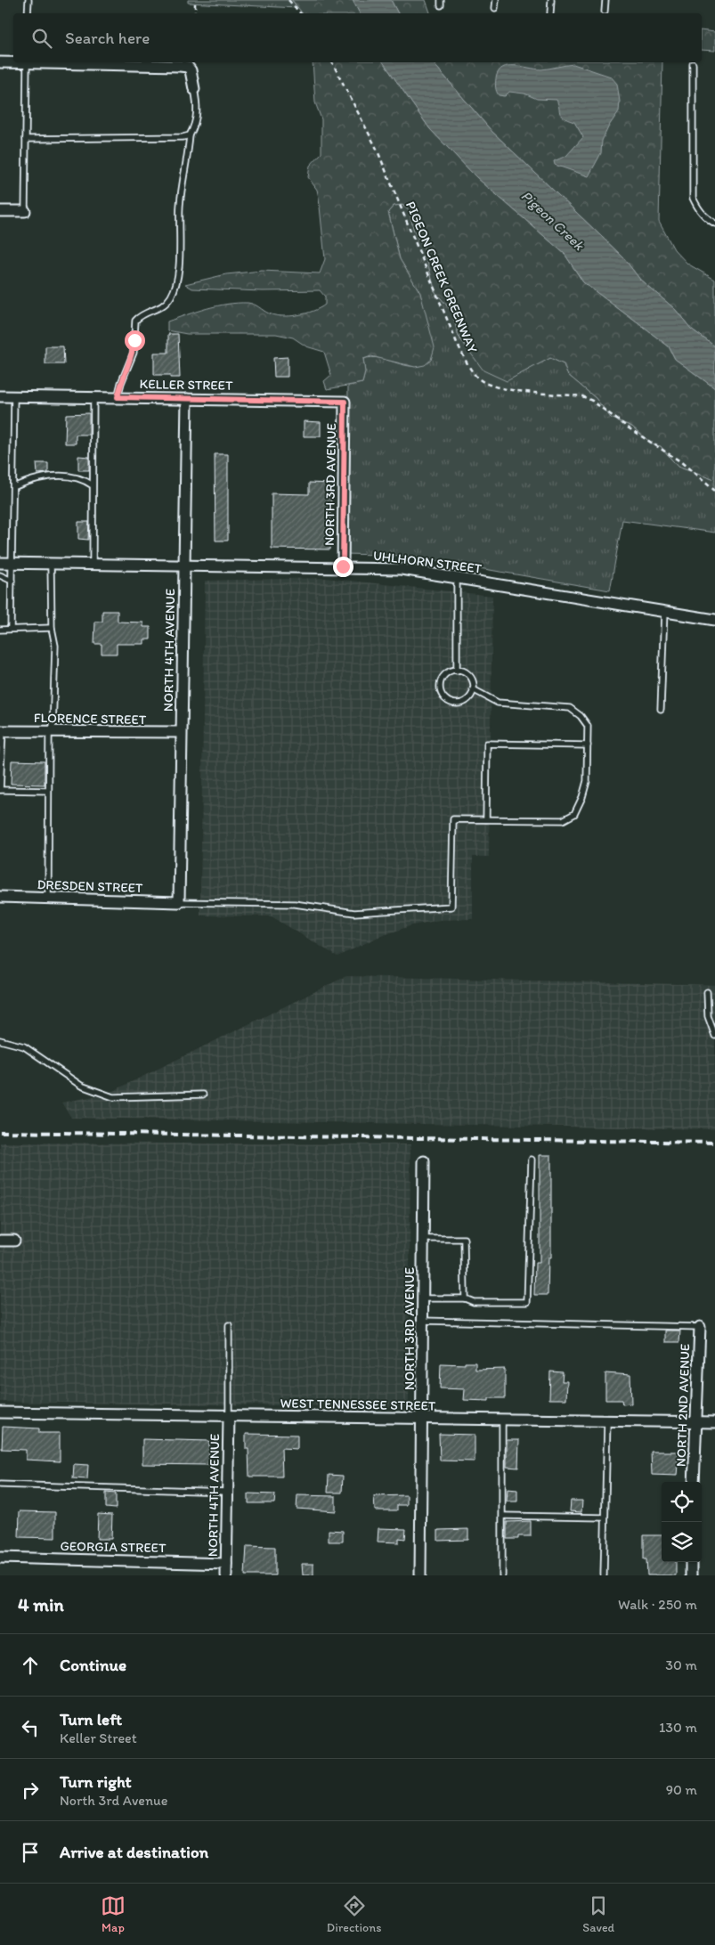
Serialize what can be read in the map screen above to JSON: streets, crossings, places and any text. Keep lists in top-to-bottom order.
{
  "streets": {
    "street": [
      "KELLER STREET",
      "NORTH 3RD AVENUE",
      "UHLHORN STREET",
      "NORTH 4TH AVENUE",
      "FLORENCE STREET",
      "DRESDEN STREET",
      "WEST TENNESSEE STREET",
      "NORTH 2ND AVENUE",
      "GEORGIA STREET"
    ],
    "path": ["PIGEON CREEK GREENWAY"]
  },
  "crossings": [
    ["KELLER STREET", "NORTH 3RD AVENUE"],
    ["KELLER STREET", "NORTH 4TH AVENUE"],
    ["NORTH 3RD AVENUE", "UHLHORN STREET"],
    ["NORTH 3RD AVENUE", "WEST TENNESSEE STREET"],
    ["UHLHORN STREET", "NORTH 4TH AVENUE"],
    ["NORTH 4TH AVENUE", "FLORENCE STREET"],
    ["NORTH 4TH AVENUE", "DRESDEN STREET"],
    ["NORTH 4TH AVENUE", "WEST TENNESSEE STREET"],
    ["NORTH 4TH AVENUE", "GEORGIA STREET"],
    ["WEST TENNESSEE STREET", "NORTH 2ND AVENUE"]
  ],
  "water": ["Pigeon Creek"],
  "page": {
    "search": "Search here",
    "heading": ["4 min", "Walk · 250 m"],
    "list": [
      ["Continue", "30 m"],
      ["Turn left", "Keller Street", "130 m"],
      ["Turn right", "North 3rd Avenue", "90 m"],
      "Arrive at destination"
    ],
    "nav": ["Map", "Directions", "Saved"]
  }
}
